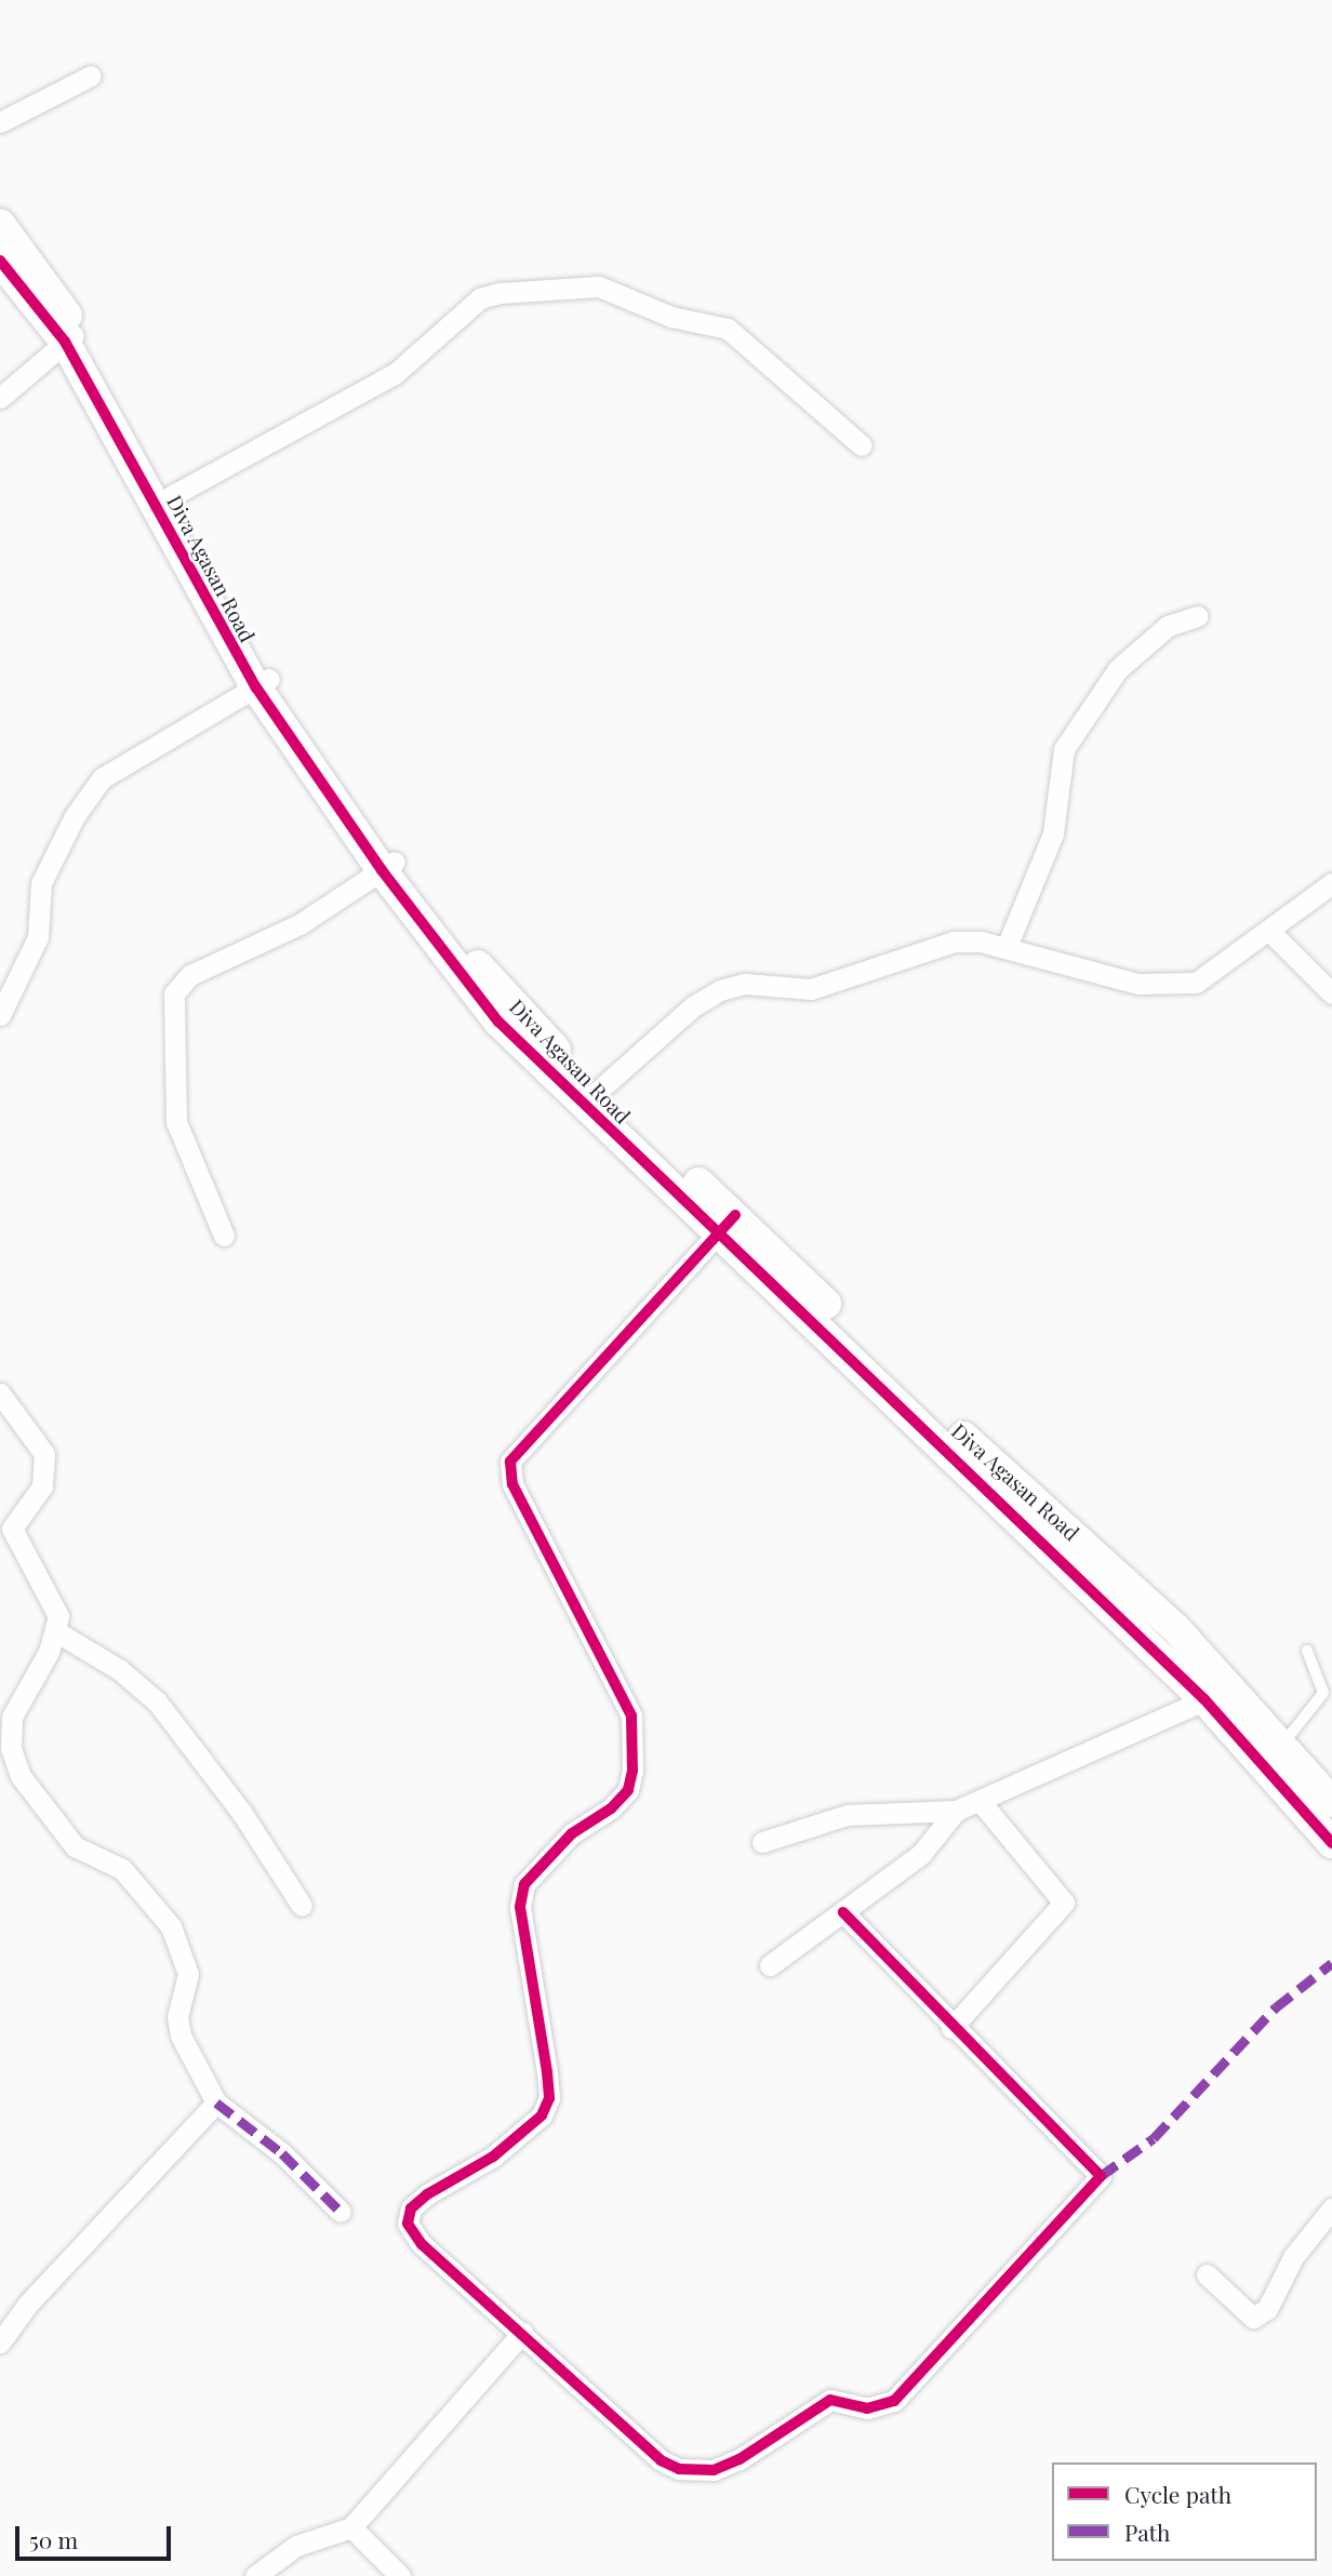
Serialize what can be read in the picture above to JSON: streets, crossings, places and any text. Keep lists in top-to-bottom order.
{
  "streets": {
    "street": ["Diva Agasan Road"]
  },
  "legend": ["Cycle path", "Path"],
  "scale_bar": "50 m"
}
